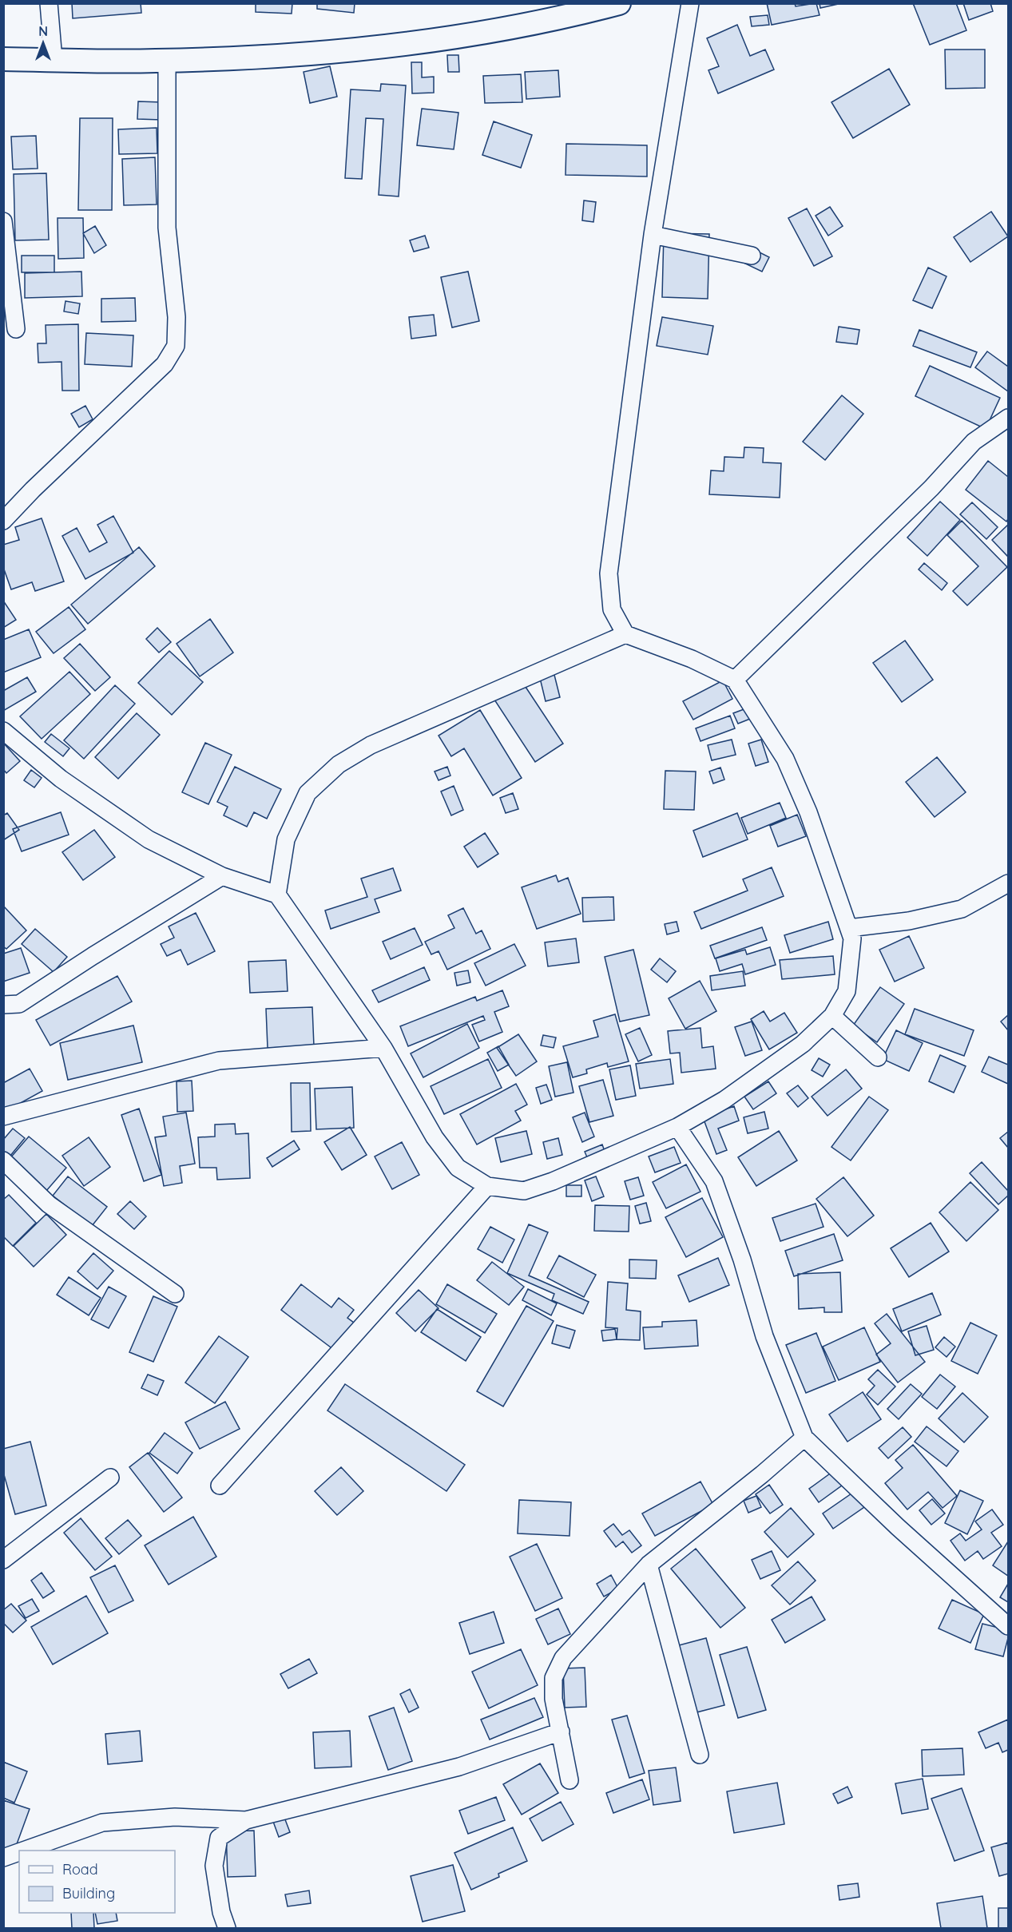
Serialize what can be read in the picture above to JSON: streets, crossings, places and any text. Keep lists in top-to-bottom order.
{
  "legend": ["Road", "Building"],
  "north": "top"
}
